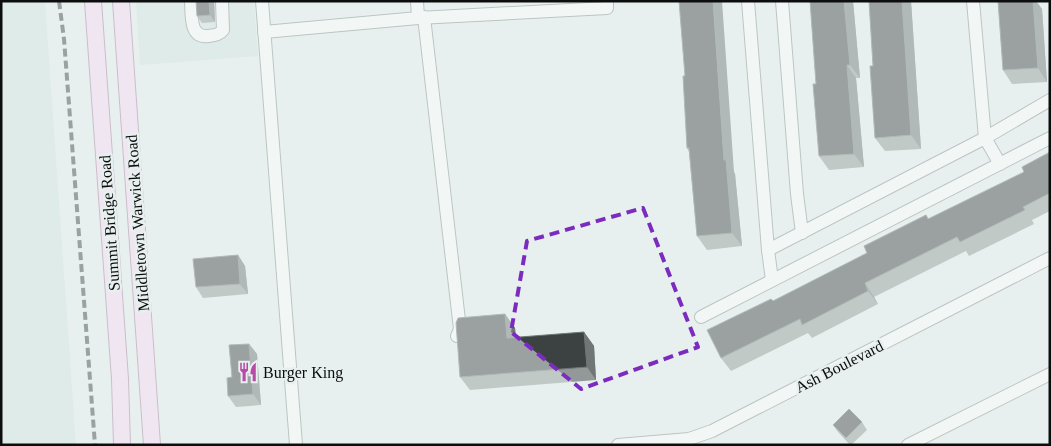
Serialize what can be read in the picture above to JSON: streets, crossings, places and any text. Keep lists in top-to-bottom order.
{
  "streets": {
    "main road": ["Summit Bridge Road", "Middletown Warwick Road"],
    "street": ["Ash Boulevard"]
  },
  "places": {
    "restaurant": ["Burger King"]
  }
}
